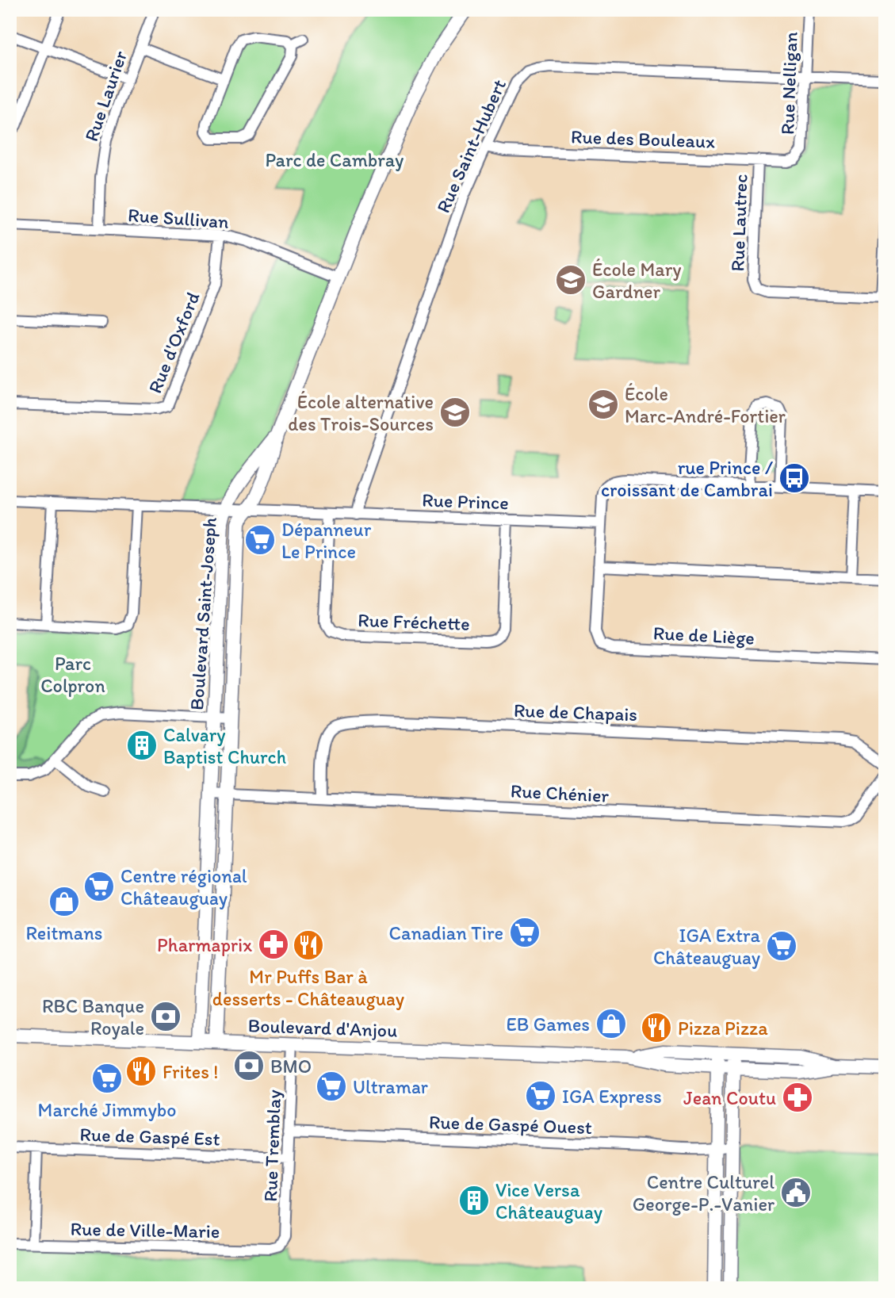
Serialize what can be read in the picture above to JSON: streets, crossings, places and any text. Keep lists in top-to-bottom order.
{
  "streets": {
    "street": [
      "Rue Nelligan",
      "Rue Laurier",
      "Rue des Bouleaux",
      "Rue Saint-Hubert",
      "Rue Sullivan",
      "Rue Lautrec",
      "Rue d'Oxford",
      "Rue Prince",
      "Boulevard Saint-Joseph",
      "Rue Fréchette",
      "Rue de Liège",
      "Rue de Chapais",
      "Rue Chénier",
      "Boulevard d'Anjou",
      "Rue de Gaspé Ouest",
      "Rue de Gaspé Est",
      "Rue Tremblay",
      "Rue de Ville-Marie"
    ]
  },
  "crossings": [
    ["Rue Nelligan", "Rue des Bouleaux"],
    ["Rue Nelligan", "Rue Saint-Hubert"],
    ["Rue Laurier", "Rue Sullivan"],
    ["Rue des Bouleaux", "Rue Saint-Hubert"],
    ["Rue des Bouleaux", "Rue Lautrec"],
    ["Rue Saint-Hubert", "Rue Prince"],
    ["Rue Sullivan", "Rue d'Oxford"],
    ["Rue Sullivan", "Boulevard Saint-Joseph"],
    ["Rue Prince", "Boulevard Saint-Joseph"],
    ["Rue Prince", "Rue Fréchette"],
    ["Rue Prince", "Rue de Liège"],
    ["Boulevard Saint-Joseph", "Rue Chénier"],
    ["Boulevard Saint-Joseph", "Boulevard d'Anjou"],
    ["Rue de Chapais", "Rue Chénier"],
    ["Boulevard d'Anjou", "Rue Tremblay"],
    ["Rue de Gaspé Ouest", "Rue Tremblay"],
    ["Rue de Gaspé Est", "Rue Tremblay"],
    ["Rue Tremblay", "Rue de Ville-Marie"]
  ],
  "parks": ["Parc de Cambray", "Parc Colpron"],
  "places": {
    "school or university": ["École Mary Gardner", "École Marc-André-Fortier", "École alternative des Trois-Sources"],
    "bus stop": ["rue Prince / croissant de Cambrai"],
    "supermarket": [
      "Dépanneur Le Prince",
      "Centre régional Châteauguay",
      "Canadian Tire",
      "IGA Extra Châteauguay",
      "Marché Jimmybo",
      "Ultramar",
      "IGA Express"
    ],
    "building": ["Calvary Baptist Church", "Vice Versa Châteauguay"],
    "shop": ["Reitmans", "EB Games"],
    "pharmacy": ["Pharmaprix", "Jean Coutu"],
    "restaurant": ["Mr Puffs Bar à desserts - Châteauguay", "Pizza Pizza", "Frites !"],
    "bank": ["RBC Banque Royale", "BMO"],
    "public building": ["Centre Culturel George-P.-Vanier"]
  }
}
